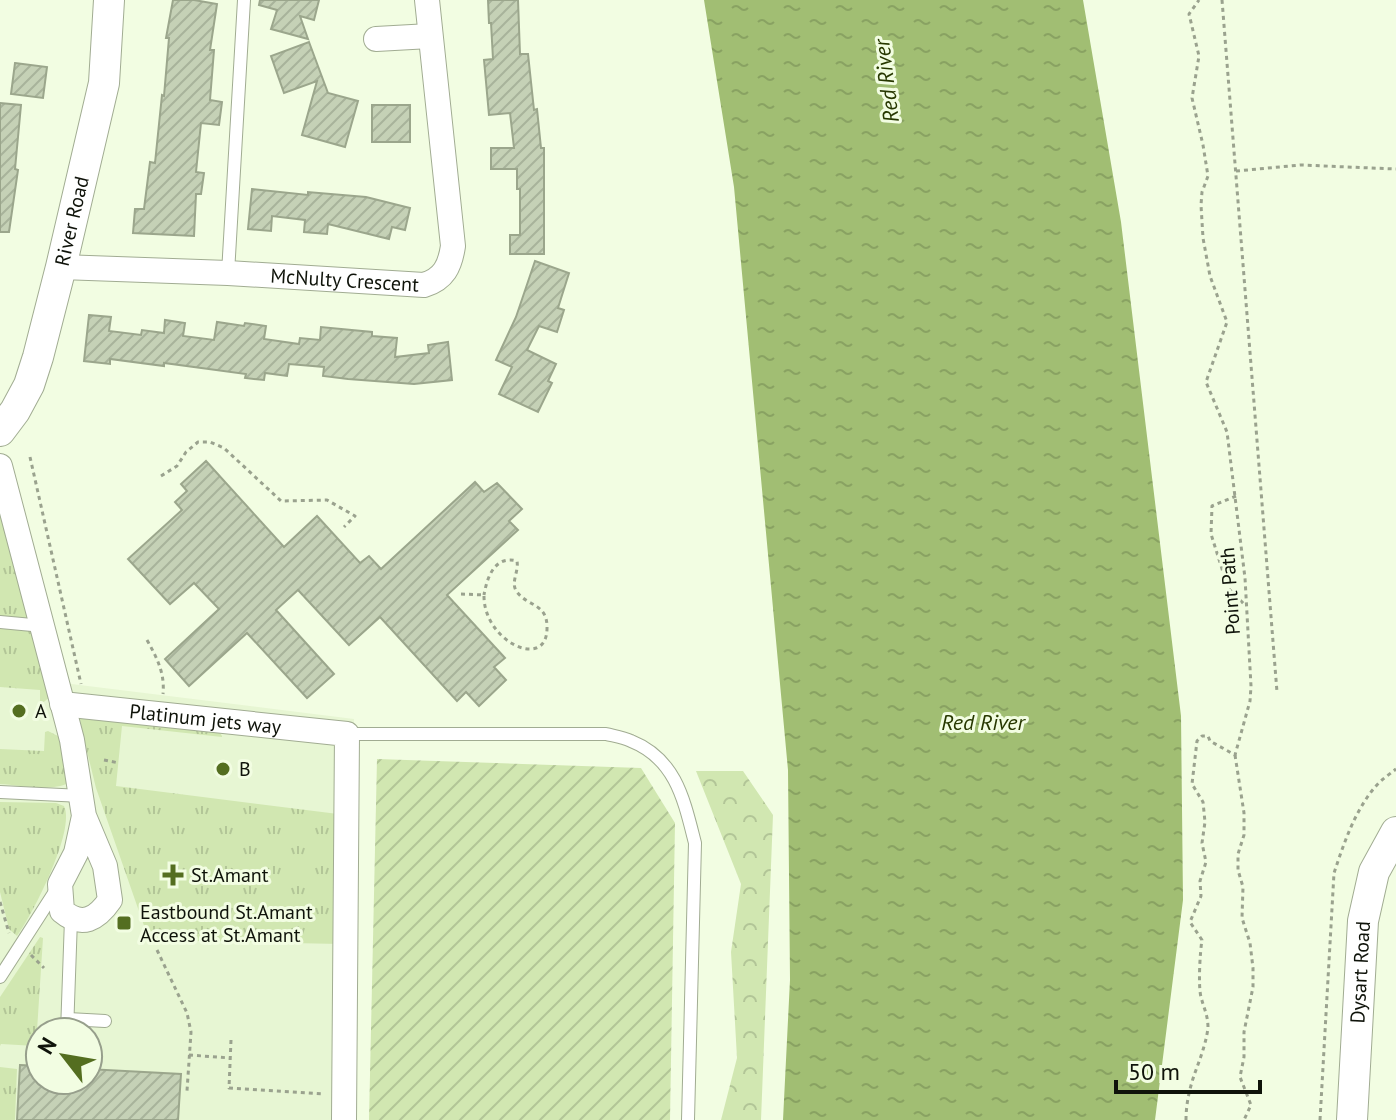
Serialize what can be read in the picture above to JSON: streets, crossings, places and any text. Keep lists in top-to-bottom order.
{
  "streets": {
    "street": [
      "River Road",
      "McNulty Crescent",
      "Platinum jets way",
      "Dysart Road"
    ],
    "path": ["Point Path"]
  },
  "crossings": [
    ["River Road", "McNulty Crescent"]
  ],
  "water": ["Red River"],
  "places": {
    "other": ["A", "B"],
    "health": ["St.Amant"],
    "transit": ["Eastbound St.Amant Access at St.Amant"]
  },
  "scale_bar": "50 m",
  "north": "top left"
}
